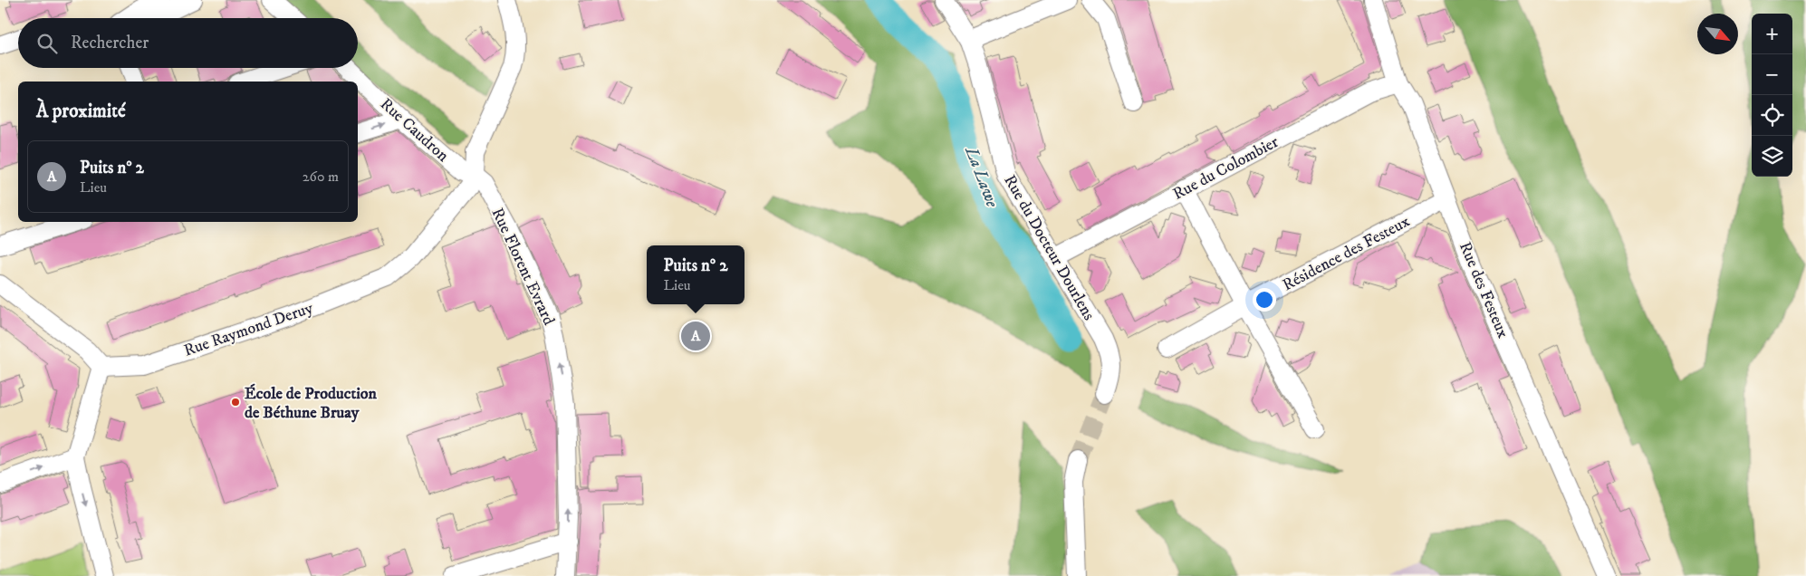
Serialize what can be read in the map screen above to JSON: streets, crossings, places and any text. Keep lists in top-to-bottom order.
{
  "streets": {
    "street": [
      "Rue Caudron",
      "Rue du Colombier",
      "Rue du Docteur Dourlens",
      "Résidence des Festeux",
      "Rue Florent Evrard",
      "Rue des Festeux",
      "Rue Raymond Deruy"
    ]
  },
  "crossings": [
    ["Rue Caudron", "Rue Florent Evrard"],
    ["Rue Caudron", "Rue Raymond Deruy"],
    ["Rue du Colombier", "Rue du Docteur Dourlens"],
    ["Rue du Colombier", "Rue des Festeux"],
    ["Résidence des Festeux", "Rue des Festeux"],
    ["Rue Florent Evrard", "Rue Raymond Deruy"]
  ],
  "one_way": ["Rue Florent Evrard"],
  "water": ["La Lawe"],
  "places": ["École de Production de Béthune Bruay"],
  "north": "bottom right",
  "page": {
    "map_buttons": ["+", "−"],
    "search": "Rechercher",
    "heading": "À proximité",
    "list": [
      {
        "mark": "A",
        "name": "Puits n° 2",
        "note": "Lieu",
        "value": "260 m"
      }
    ],
    "popup": ["Puits n° 2", "Lieu"],
    "pins": "A"
  }
}
